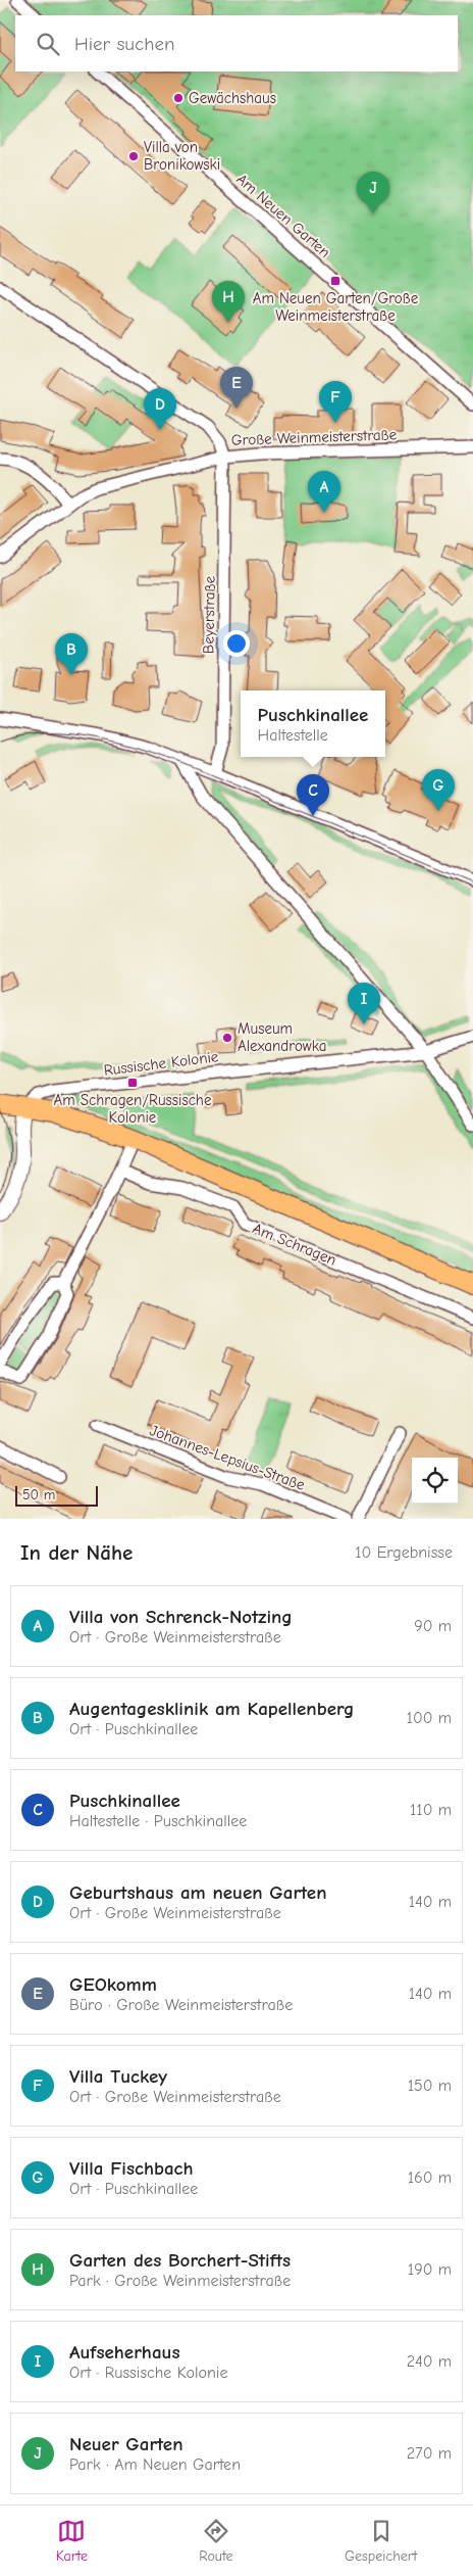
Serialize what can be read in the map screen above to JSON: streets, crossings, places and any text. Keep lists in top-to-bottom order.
{
  "streets": {
    "street": [
      "Am Neuen Garten",
      "Große Weinmeisterstraße",
      "Beyerstraße",
      "Russische Kolonie",
      "Am Schragen",
      "Johannes-Lepsius-Straße"
    ]
  },
  "crossings": [
    ["Große Weinmeisterstraße", "Beyerstraße"]
  ],
  "places": {
    "other": ["Gewächshaus", "Villa von Bronikowski", "Museum Alexandrowka"],
    "transit": ["Am Neuen Garten/Große Weinmeisterstraße", "Am Schragen/Russische Kolonie"]
  },
  "scale_bar": "50 m",
  "page": {
    "search": "Hier suchen",
    "pins": [
      "J",
      "H",
      "E",
      "F",
      "D",
      "A",
      "B",
      "G",
      "C",
      "I"
    ],
    "popup": ["Puschkinallee", "Haltestelle"],
    "scale": "50 m",
    "heading": ["In der Nähe", "10 Ergebnisse"],
    "list": [
      {
        "mark": "A",
        "name": "Villa von Schrenck-Notzing",
        "note": "Ort · Große Weinmeisterstraße",
        "value": "90 m"
      },
      {
        "mark": "B",
        "name": "Augentagesklinik am Kapellenberg",
        "note": "Ort · Puschkinallee",
        "value": "100 m"
      },
      {
        "mark": "C",
        "name": "Puschkinallee",
        "note": "Haltestelle · Puschkinallee",
        "value": "110 m"
      },
      {
        "mark": "D",
        "name": "Geburtshaus am neuen Garten",
        "note": "Ort · Große Weinmeisterstraße",
        "value": "140 m"
      },
      {
        "mark": "E",
        "name": "GEOkomm",
        "note": "Büro · Große Weinmeisterstraße",
        "value": "140 m"
      },
      {
        "mark": "F",
        "name": "Villa Tuckey",
        "note": "Ort · Große Weinmeisterstraße",
        "value": "150 m"
      },
      {
        "mark": "G",
        "name": "Villa Fischbach",
        "note": "Ort · Puschkinallee",
        "value": "160 m"
      },
      {
        "mark": "H",
        "name": "Garten des Borchert-Stifts",
        "note": "Park · Große Weinmeisterstraße",
        "value": "190 m"
      },
      {
        "mark": "I",
        "name": "Aufseherhaus",
        "note": "Ort · Russische Kolonie",
        "value": "240 m"
      },
      {
        "mark": "J",
        "name": "Neuer Garten",
        "note": "Park · Am Neuen Garten",
        "value": "270 m"
      }
    ],
    "nav": ["Karte", "Route", "Gespeichert"]
  }
}
